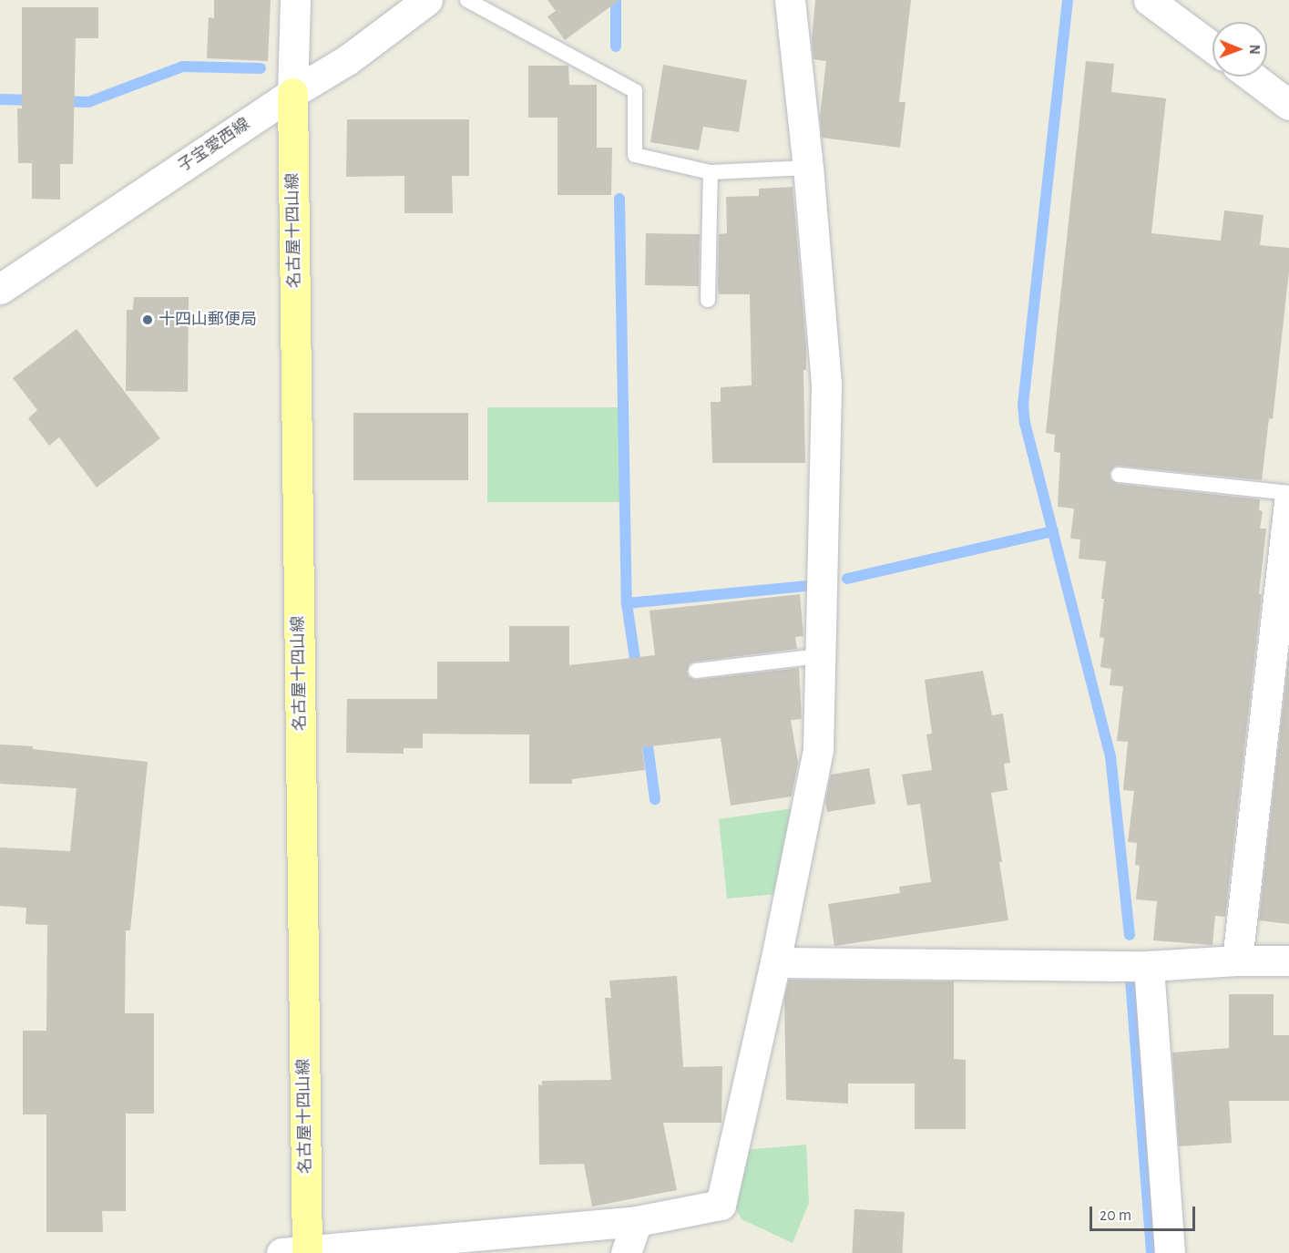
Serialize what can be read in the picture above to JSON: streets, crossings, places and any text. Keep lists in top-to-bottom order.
{
  "streets": {
    "main road": ["名古屋十四山線"],
    "street": ["子宝愛西線"]
  },
  "crossings": [
    ["子宝愛西線", "名古屋十四山線"]
  ],
  "places": ["十四山郵便局"],
  "scale_bar": "20 m",
  "north": "right"
}
